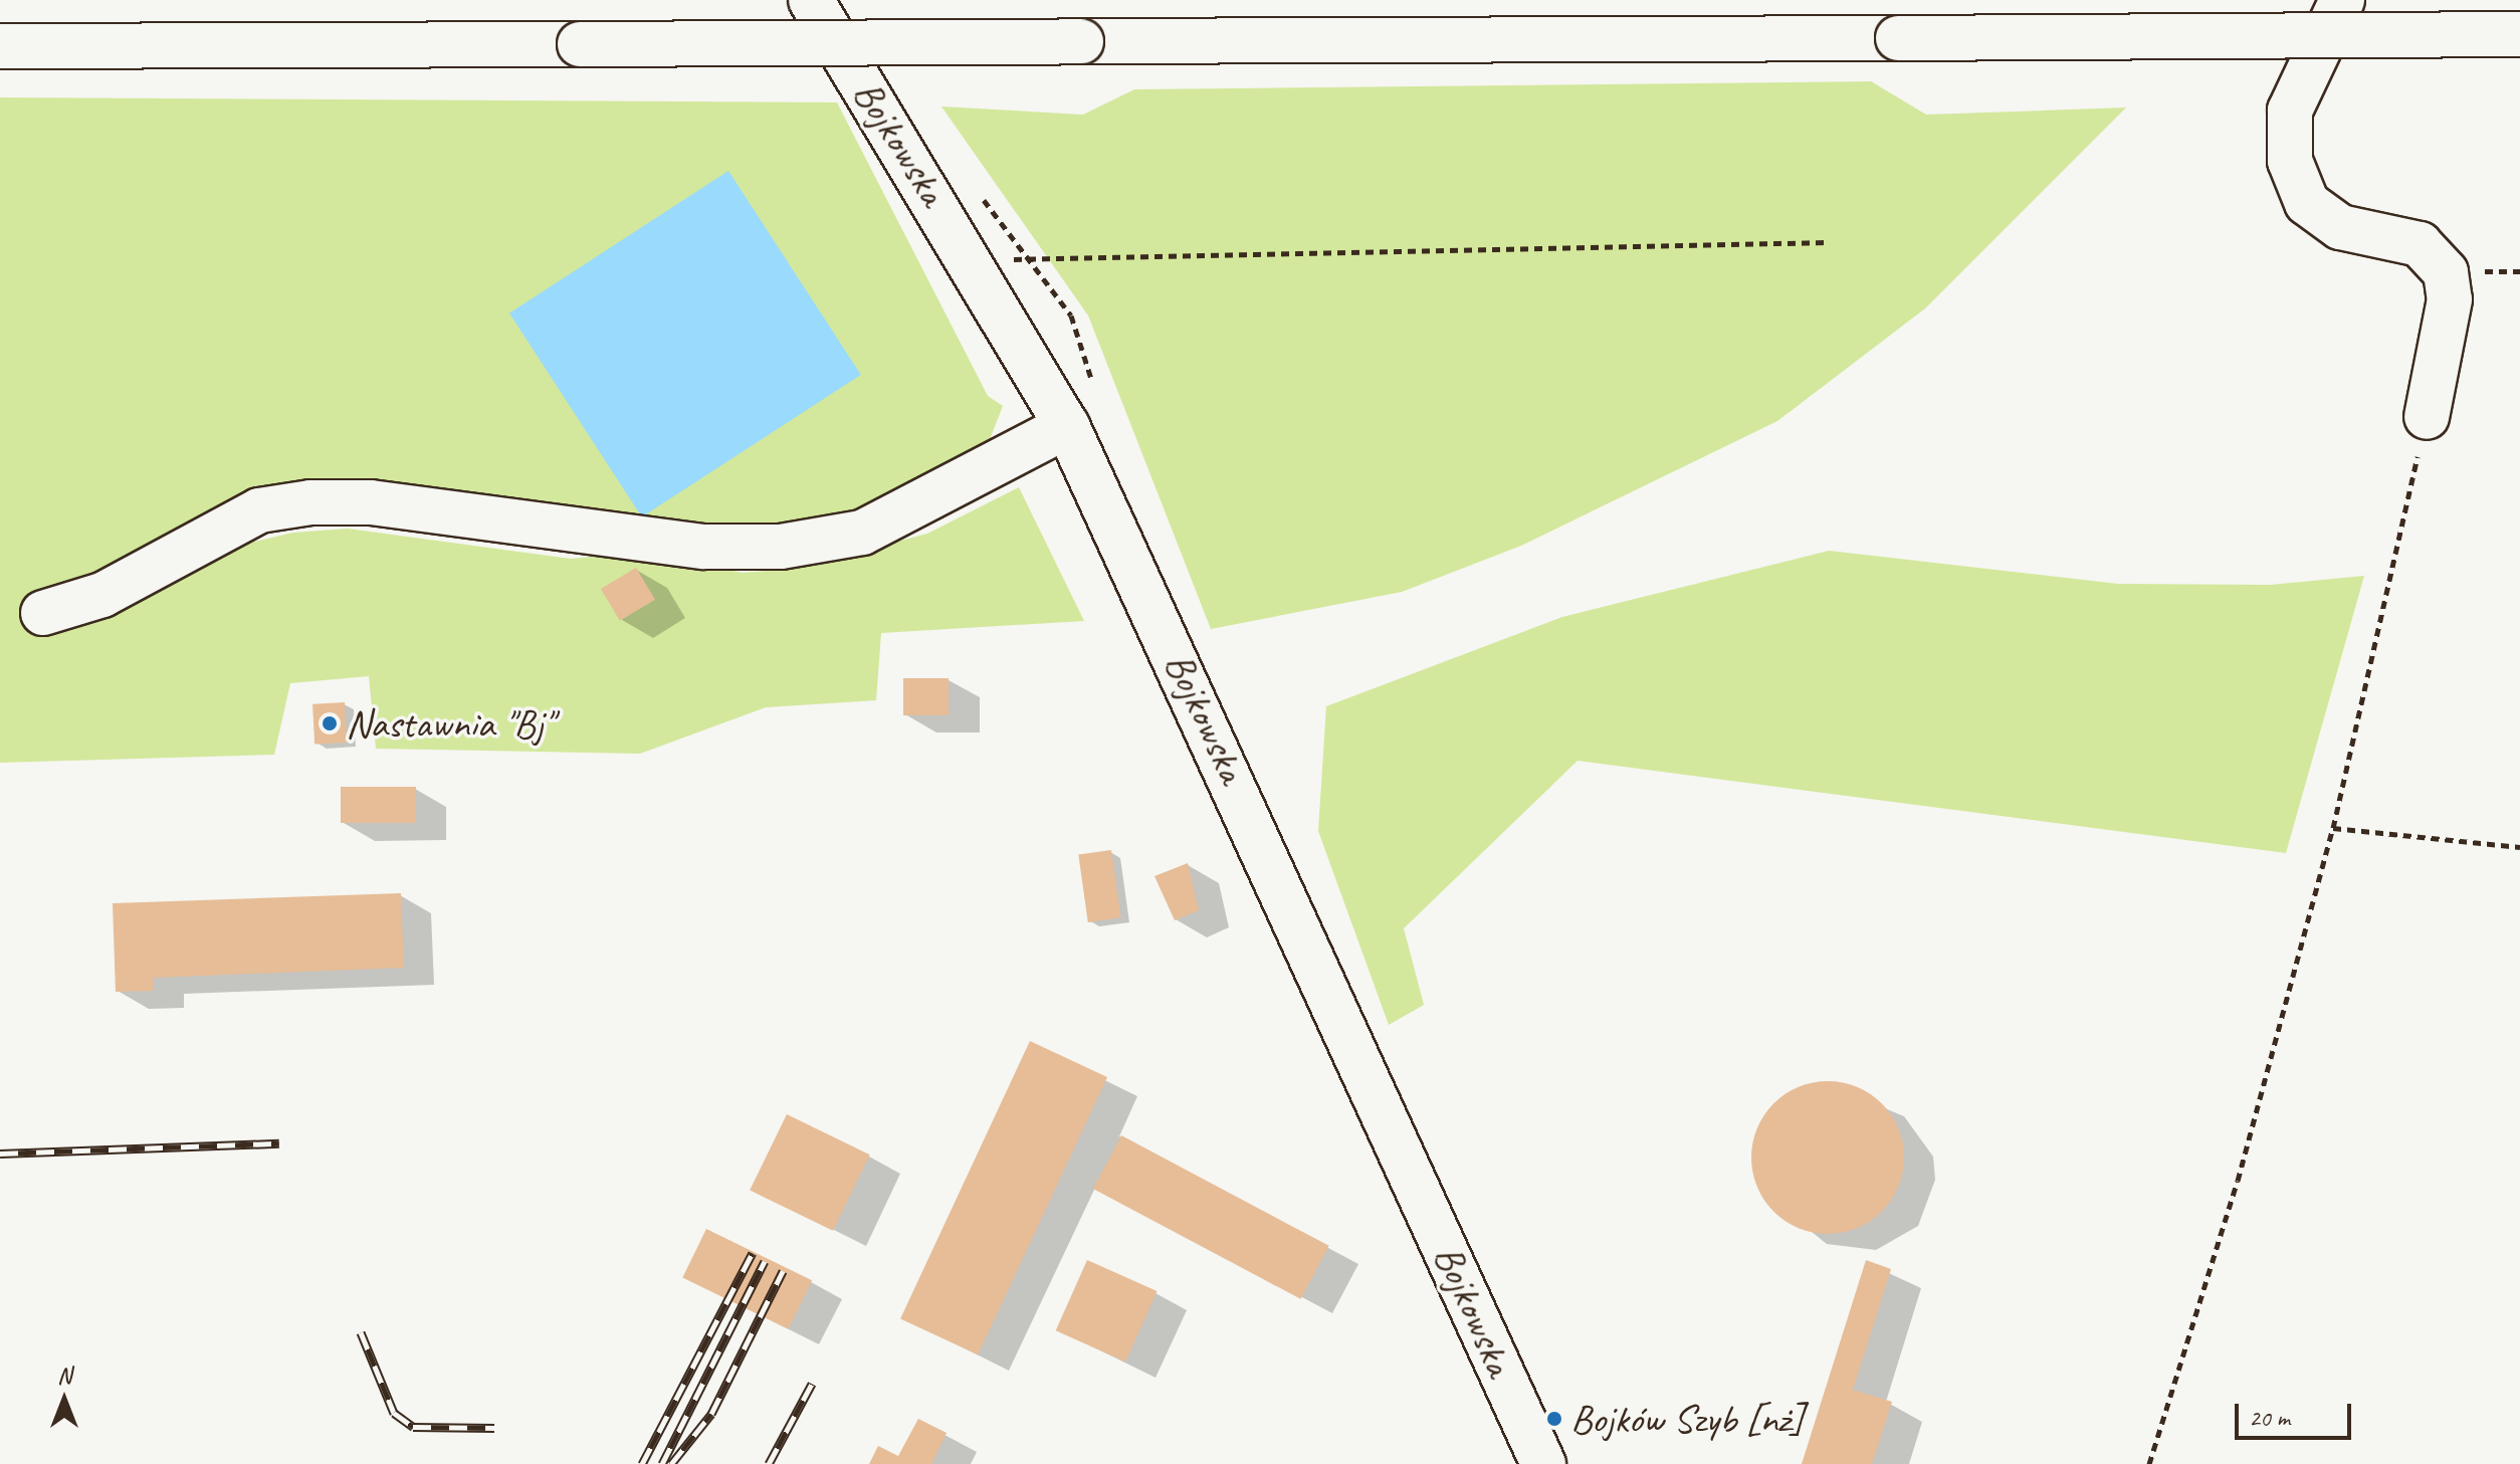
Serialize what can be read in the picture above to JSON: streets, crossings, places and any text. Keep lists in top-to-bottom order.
{
  "streets": {
    "main road": ["Bojkowska"]
  },
  "places": ["Nastawnia \"Bj\"", "Bojków Szyb [nż]"],
  "scale_bar": "20 m",
  "north": "top"
}
